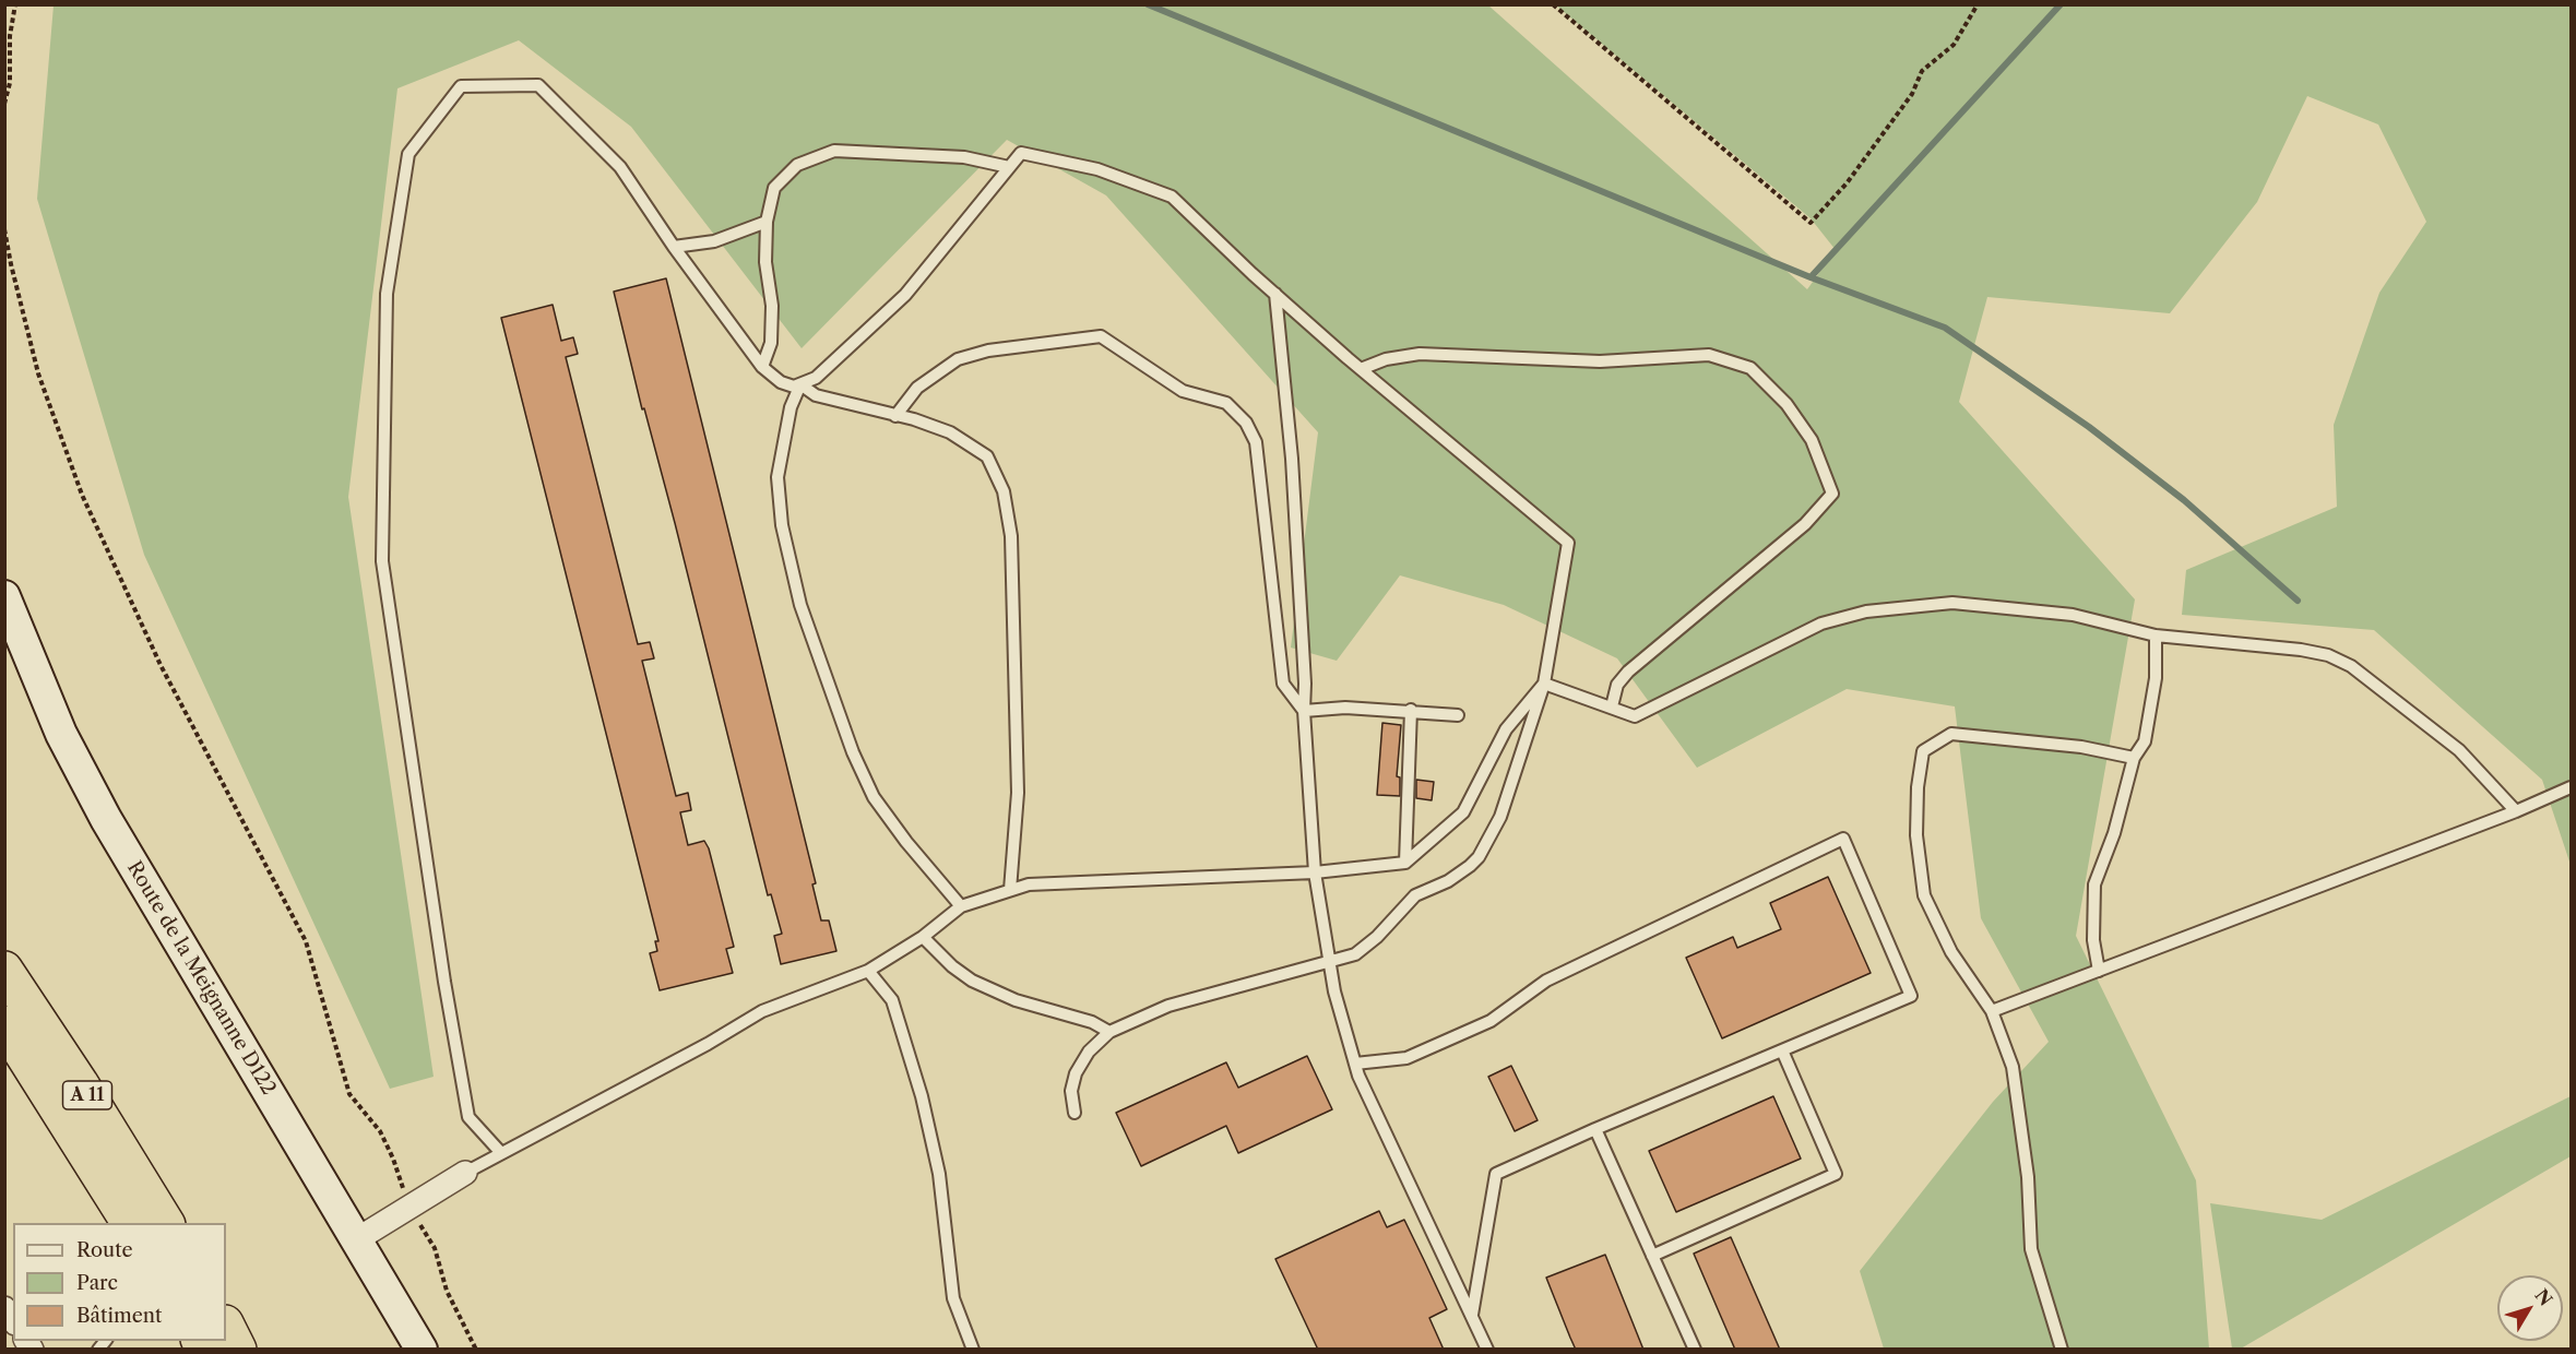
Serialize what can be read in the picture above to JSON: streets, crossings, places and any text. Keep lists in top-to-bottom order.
{
  "streets": {
    "highway": ["A 11"],
    "street": ["Route de la Meignanne D122"]
  },
  "legend": ["Route", "Parc", "Bâtiment"],
  "north": "top right"
}
